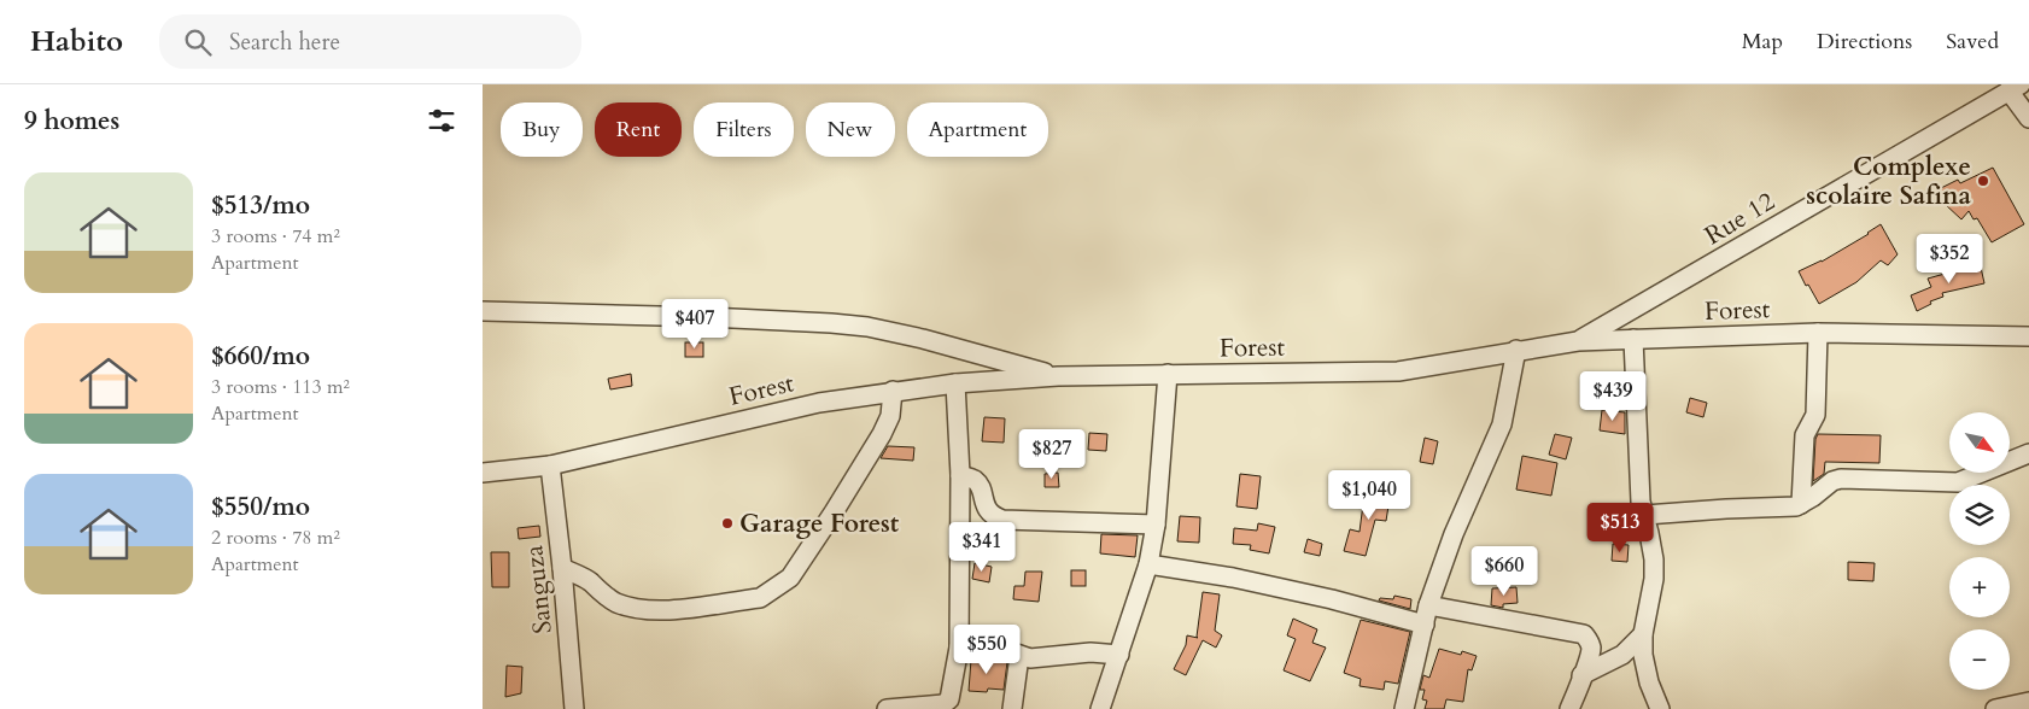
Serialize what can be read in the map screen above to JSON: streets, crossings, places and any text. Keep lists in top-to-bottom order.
{
  "streets": {
    "street": ["Rue 12", "Forest", "Sanguza"]
  },
  "crossings": [
    ["Rue 12", "Forest"],
    ["Forest", "Sanguza"]
  ],
  "places": ["Complexe scolaire Safina", "Garage Forest"],
  "north": "bottom right",
  "page": {
    "header": "Habito",
    "search": "Search here",
    "nav": ["Map", "Directions", "Saved"],
    "heading": "9 homes",
    "chip": [
      "Buy",
      "Rent",
      "Filters",
      "New",
      "Apartment"
    ],
    "list": [
      {
        "name": "$513/mo",
        "note": "3 rooms · 74 m² · Apartment"
      },
      {
        "name": "$660/mo",
        "note": "3 rooms · 113 m² · Apartment"
      },
      {
        "name": "$550/mo",
        "note": "2 rooms · 78 m² · Apartment"
      }
    ],
    "price": [
      "$352",
      "$407",
      "$439",
      "$827",
      "$1,040",
      "$513",
      "$341",
      "$660",
      "$550"
    ],
    "map_buttons": ["+", "−"]
  }
}
